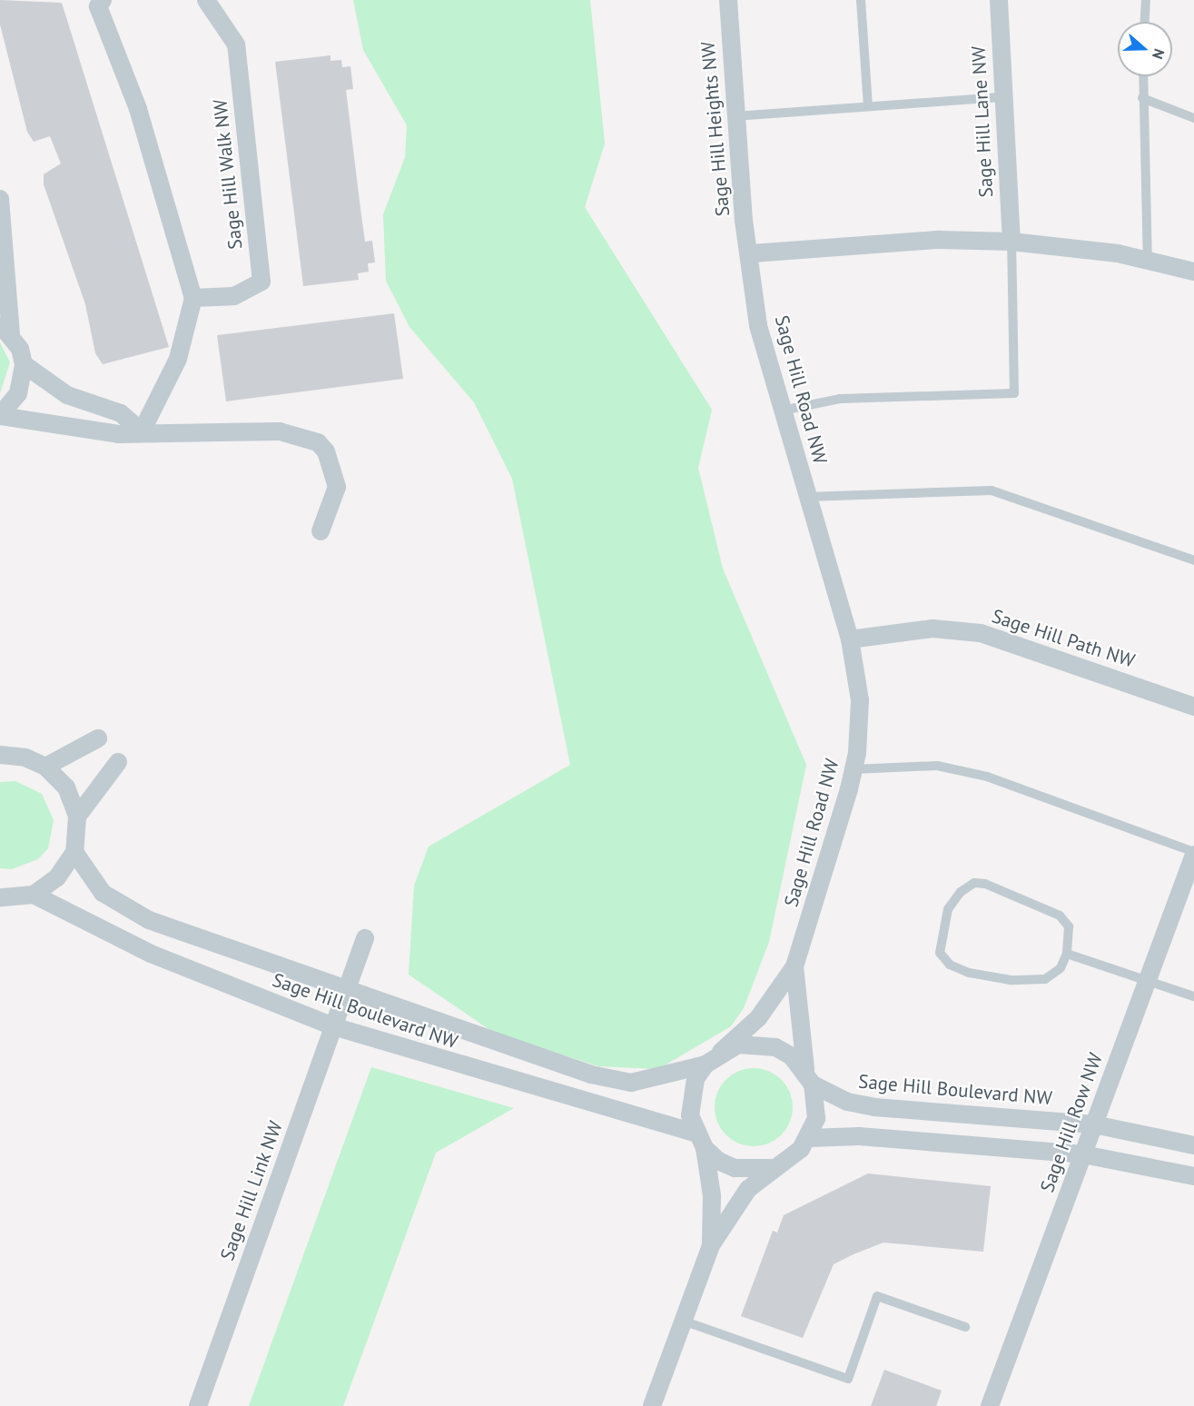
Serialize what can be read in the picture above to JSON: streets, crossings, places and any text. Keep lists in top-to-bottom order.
{
  "streets": {
    "street": [
      "Sage Hill Lane NW",
      "Sage Hill Heights NW",
      "Sage Hill Walk NW",
      "Sage Hill Road NW",
      "Sage Hill Path NW",
      "Sage Hill Boulevard NW",
      "Sage Hill Row NW",
      "Sage Hill Link NW"
    ]
  },
  "crossings": [
    ["Sage Hill Heights NW", "Sage Hill Road NW"],
    ["Sage Hill Road NW", "Sage Hill Path NW"],
    ["Sage Hill Road NW", "Sage Hill Boulevard NW"],
    ["Sage Hill Boulevard NW", "Sage Hill Row NW"],
    ["Sage Hill Boulevard NW", "Sage Hill Link NW"]
  ],
  "north": "right"
}
